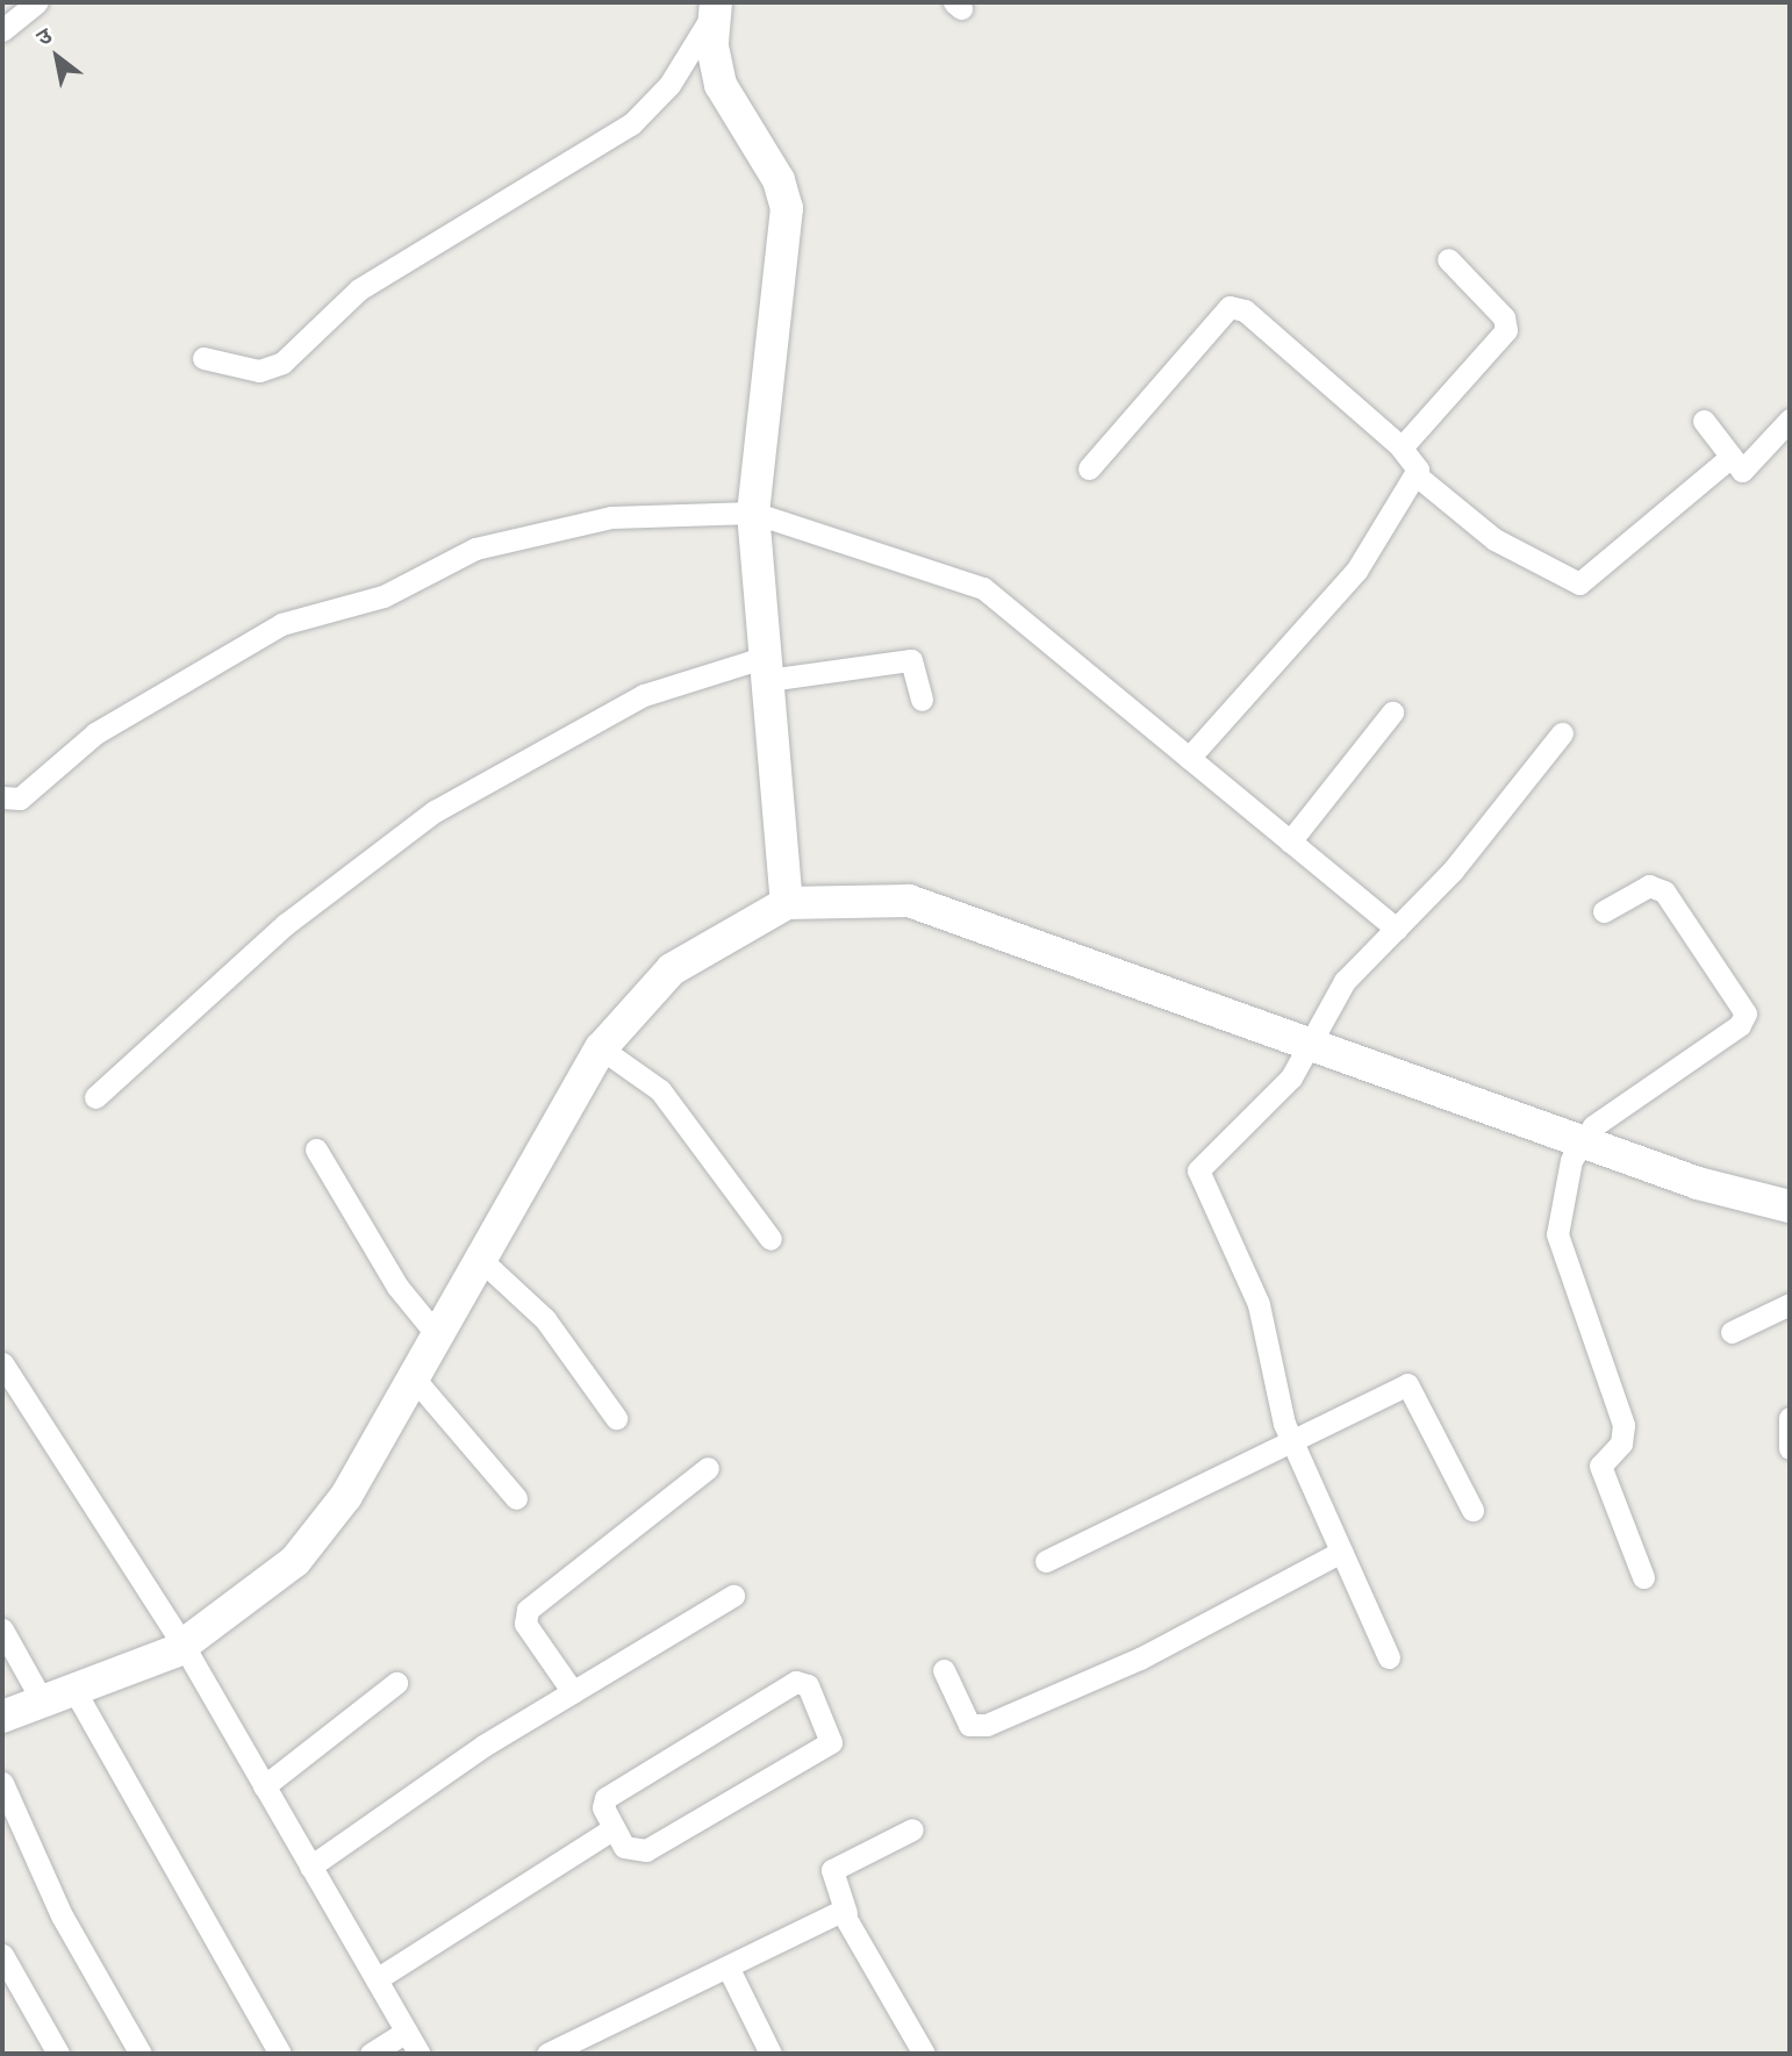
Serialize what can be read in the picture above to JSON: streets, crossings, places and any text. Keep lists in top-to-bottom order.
{
  "north": "top left"
}
